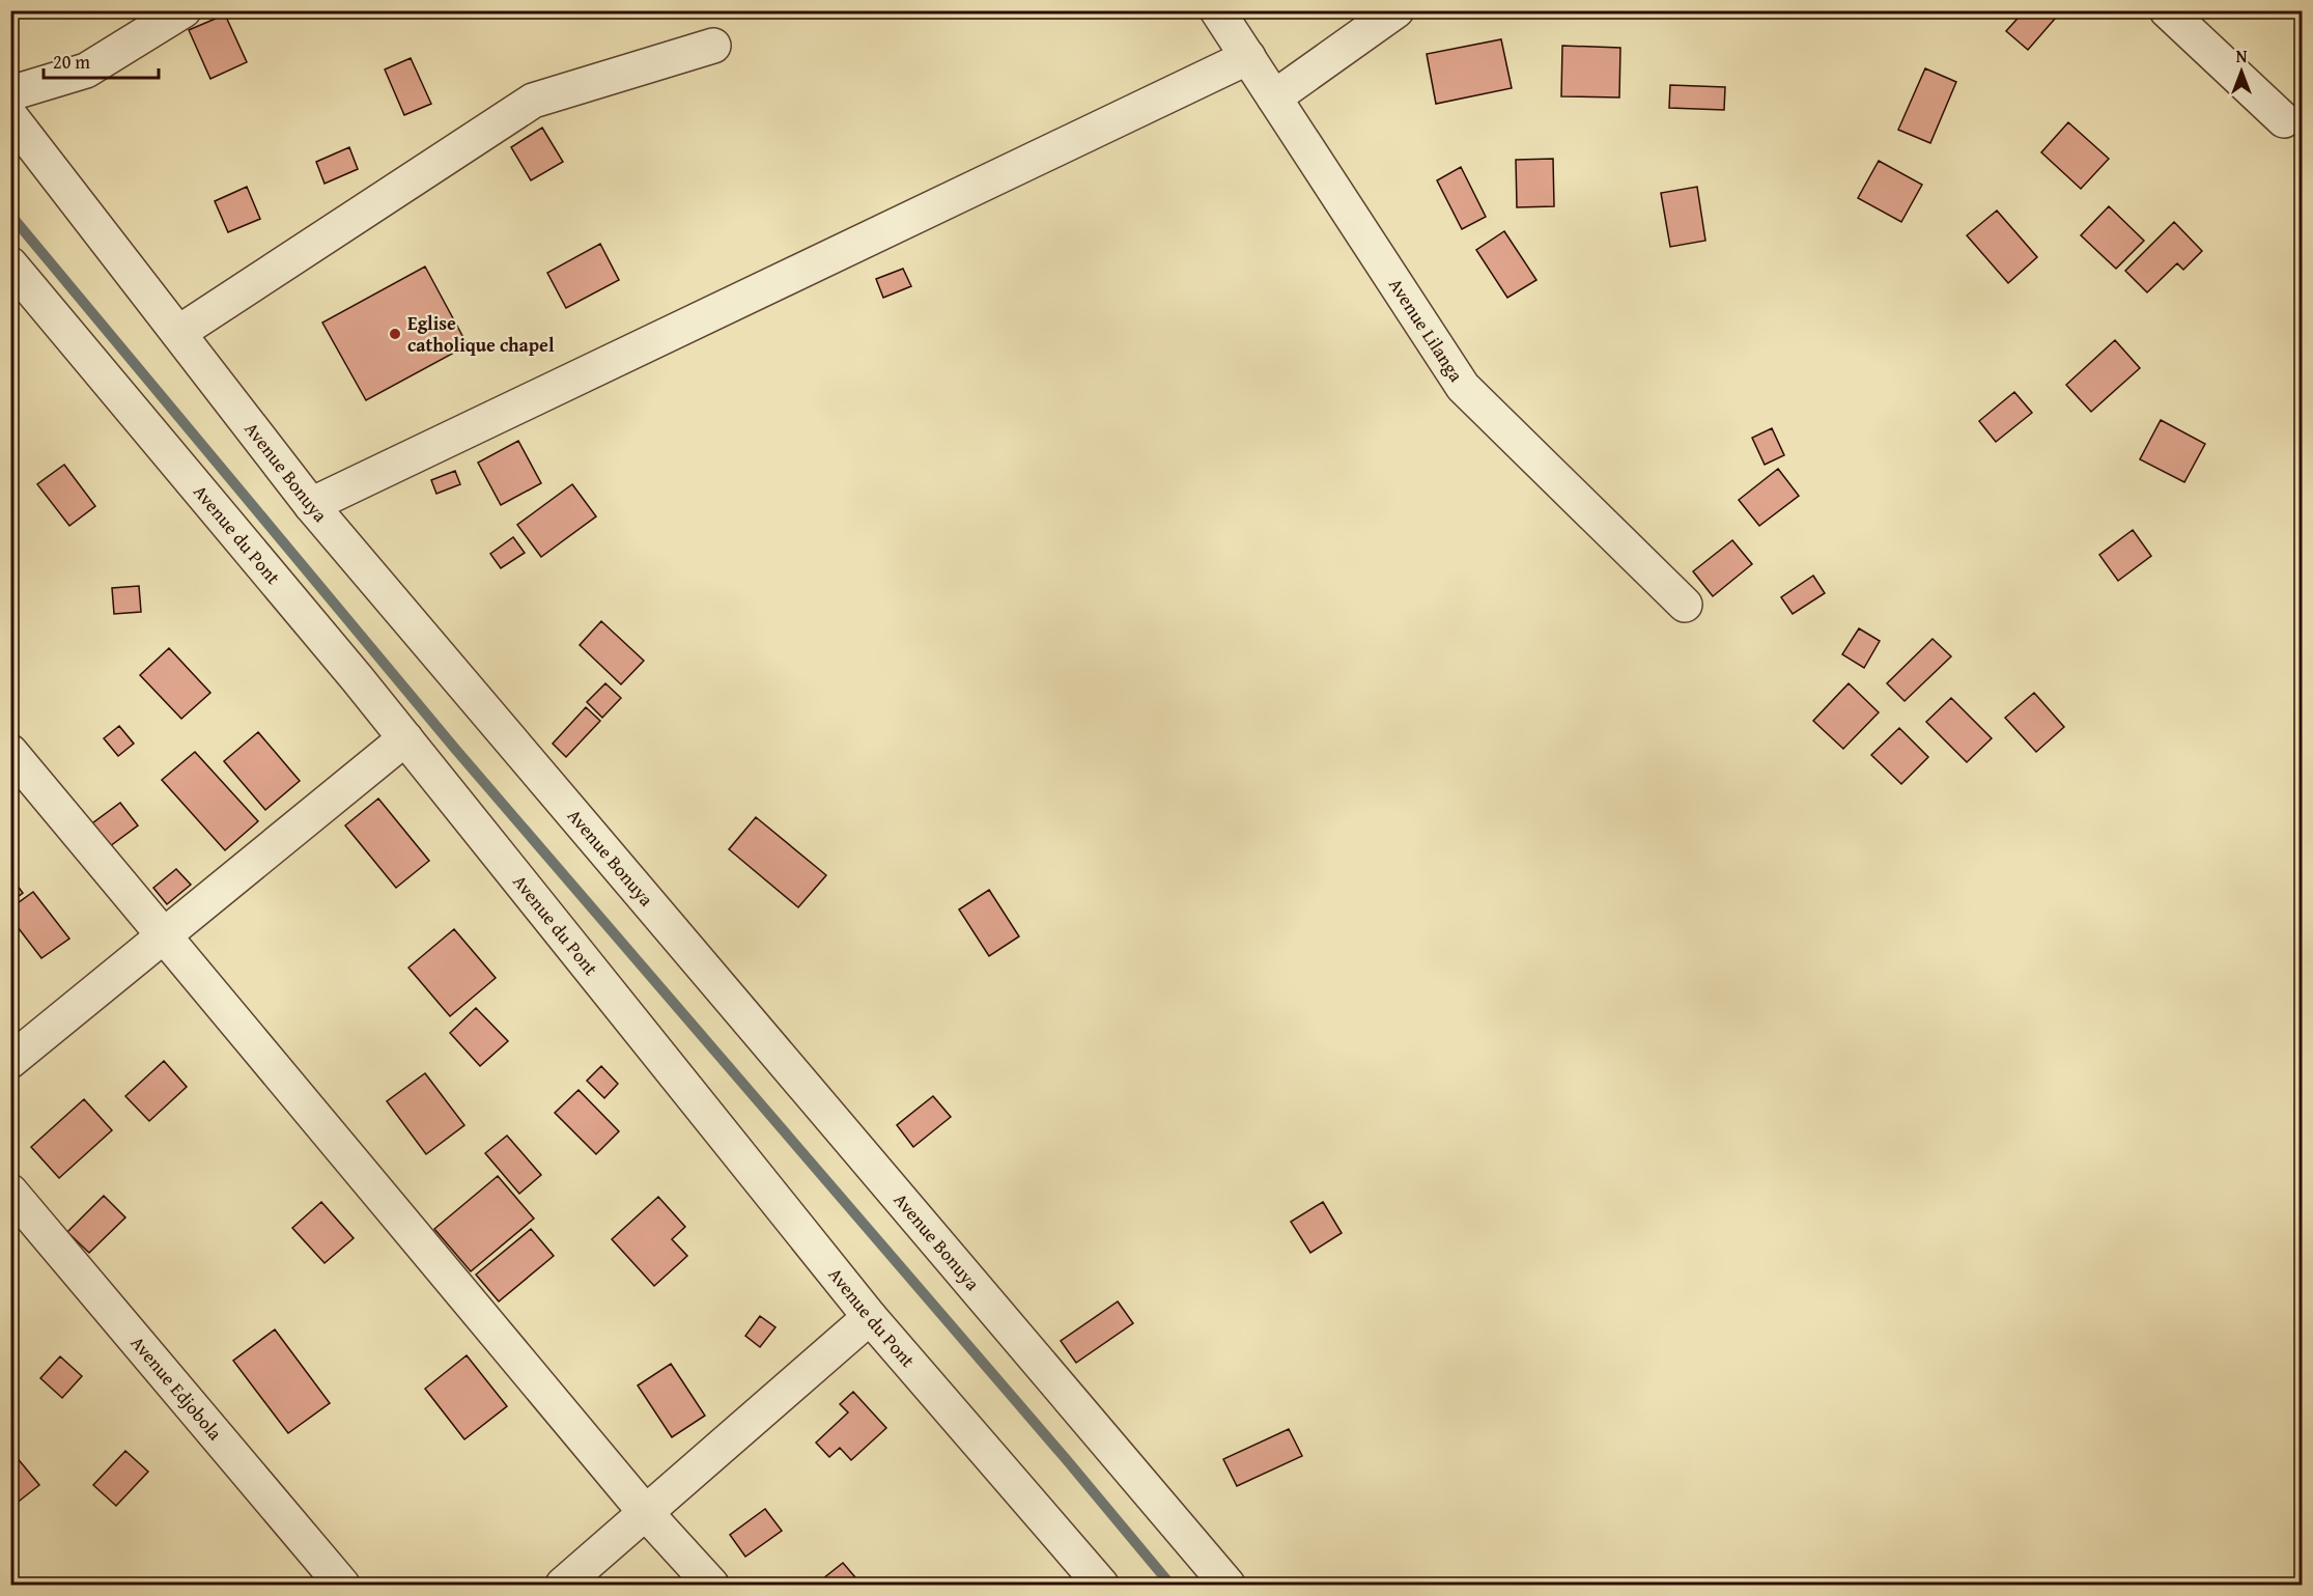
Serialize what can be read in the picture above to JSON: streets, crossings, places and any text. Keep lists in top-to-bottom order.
{
  "streets": {
    "street": [
      "Avenue Lilanga",
      "Avenue Bonuya",
      "Avenue du Pont",
      "Avenue Edjobola"
    ]
  },
  "places": ["Eglise catholique chapel"],
  "scale_bar": "20 m",
  "north": "top"
}
